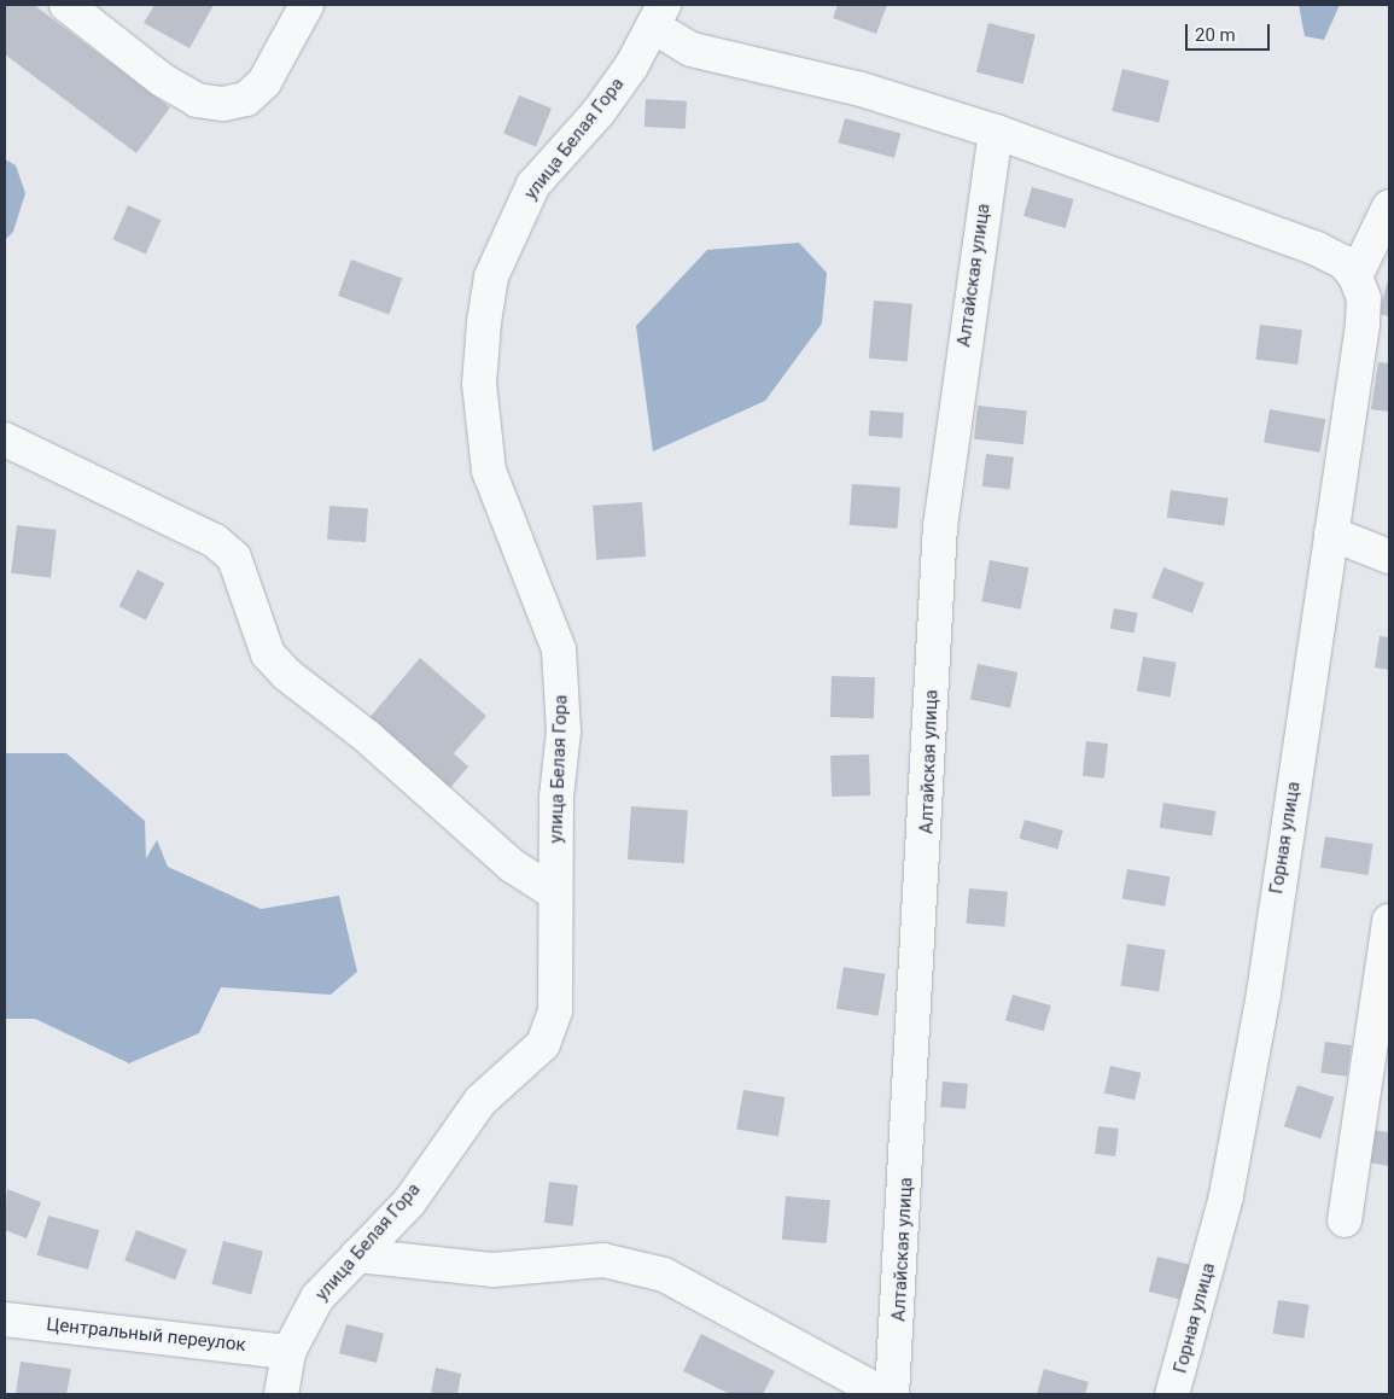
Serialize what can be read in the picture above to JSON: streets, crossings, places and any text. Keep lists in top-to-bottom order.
{
  "streets": {
    "street": [
      "улица Белая Гора",
      "Алтайская улица",
      "Горная улица",
      "Центральный переулок"
    ]
  },
  "crossings": [
    ["улица Белая Гора", "Центральный переулок"]
  ],
  "scale_bar": "20 m"
}
